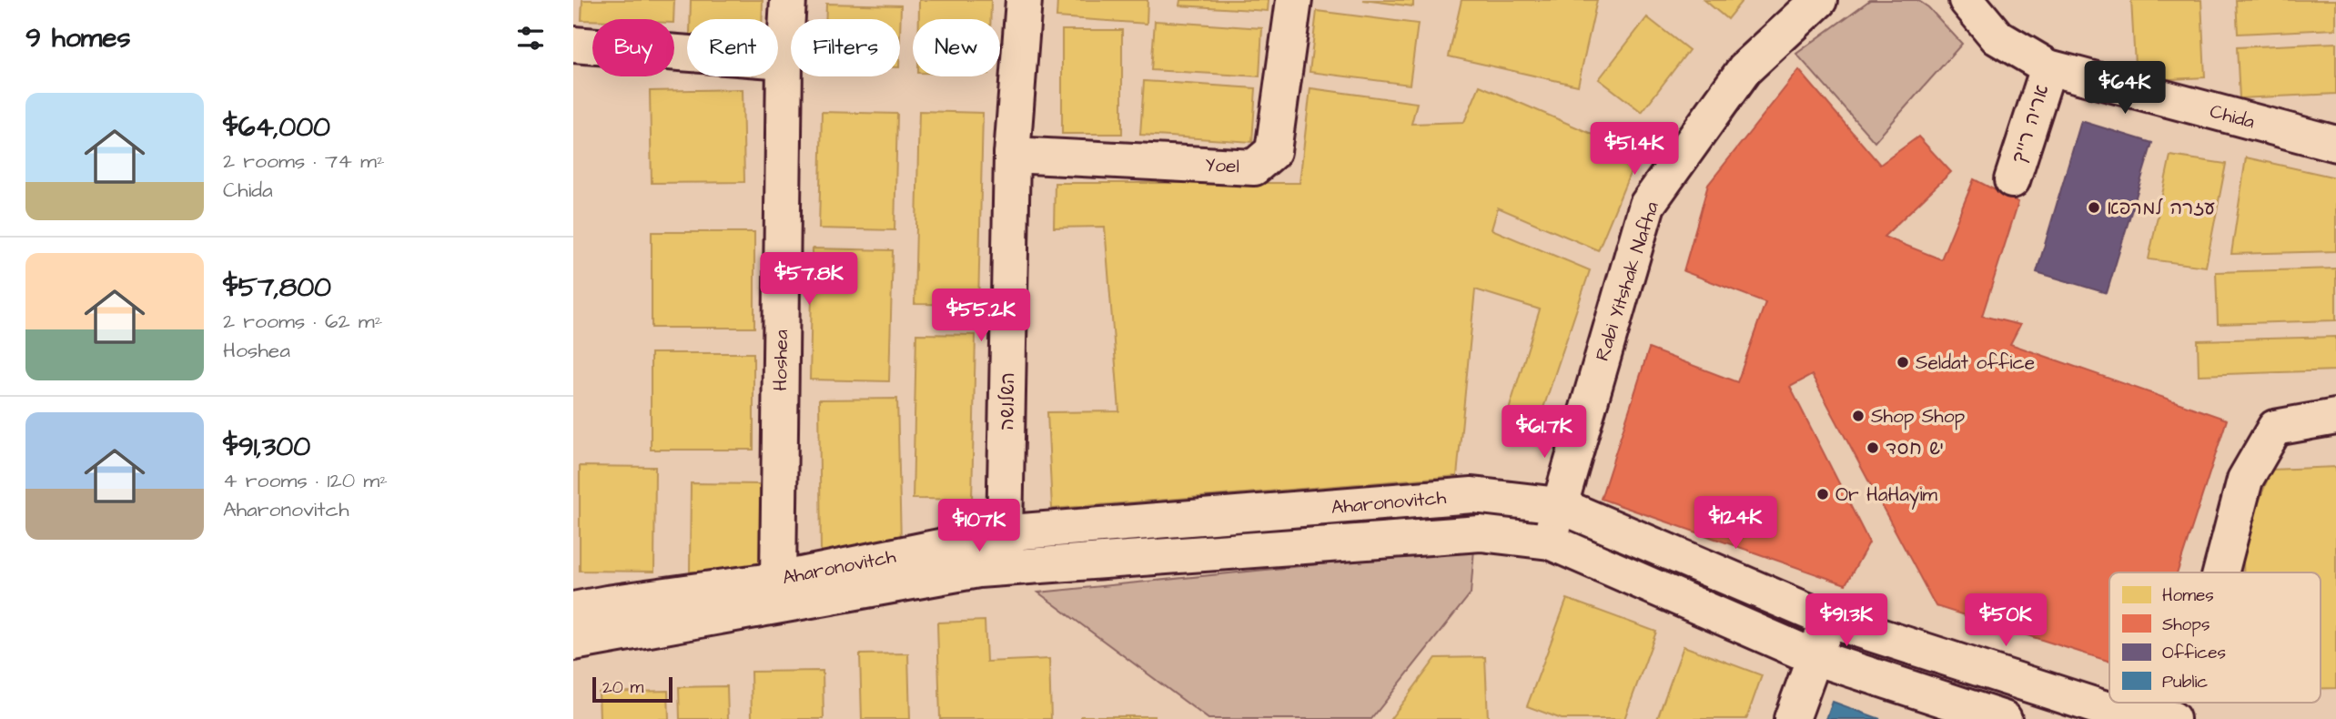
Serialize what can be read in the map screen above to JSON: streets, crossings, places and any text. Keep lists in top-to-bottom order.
{
  "streets": {
    "street": [
      "Chida",
      "אריה רייך",
      "Yoel",
      "Rabi Yitshak Nafha",
      "Hoshea",
      "השלושה",
      "Aharonovitch"
    ]
  },
  "crossings": [
    ["Chida", "אריה רייך"],
    ["Yoel", "השלושה"],
    ["Rabi Yitshak Nafha", "Aharonovitch"],
    ["Hoshea", "Aharonovitch"],
    ["השלושה", "Aharonovitch"]
  ],
  "places": [
    "עזרה למרפא",
    "Seldat office",
    "Shop Shop",
    "יש חסד",
    "Or HaHayim"
  ],
  "legend": [
    "Homes",
    "Shops",
    "Offices",
    "Public"
  ],
  "scale_bar": "20 m",
  "page": {
    "heading": "9 homes",
    "chip": [
      "Buy",
      "Rent",
      "Filters",
      "New"
    ],
    "price": [
      "$64K",
      "$51.4K",
      "$57.8K",
      "$55.2K",
      "$61.7K",
      "$124K",
      "$107K",
      "$91.3K",
      "$50K"
    ],
    "list": [
      {
        "name": "$64,000",
        "note": "2 rooms · 74 m² · Chida"
      },
      {
        "name": "$57,800",
        "note": "2 rooms · 62 m² · Hoshea"
      },
      {
        "name": "$91,300",
        "note": "4 rooms · 120 m² · Aharonovitch"
      }
    ],
    "scale": "20 m"
  }
}
